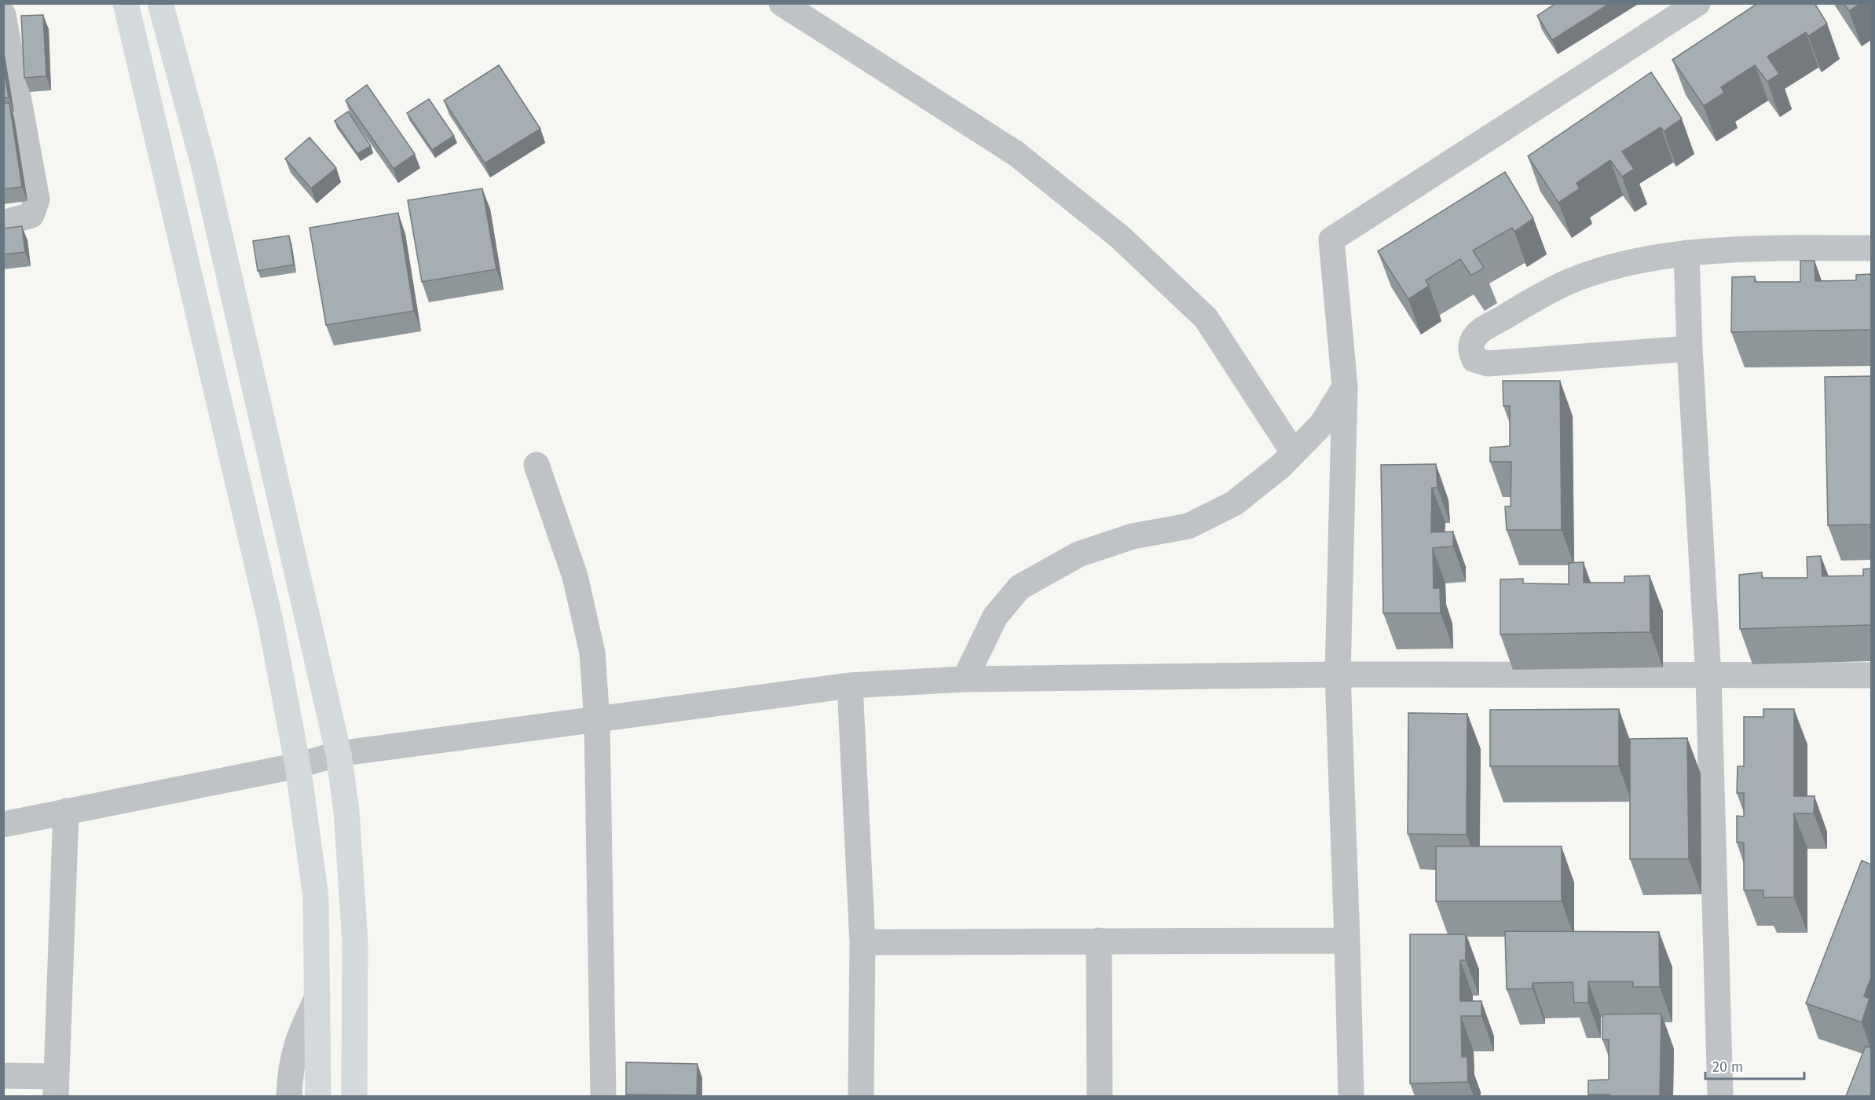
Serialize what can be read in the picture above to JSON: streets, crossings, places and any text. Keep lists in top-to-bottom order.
{
  "scale_bar": "20 m"
}
